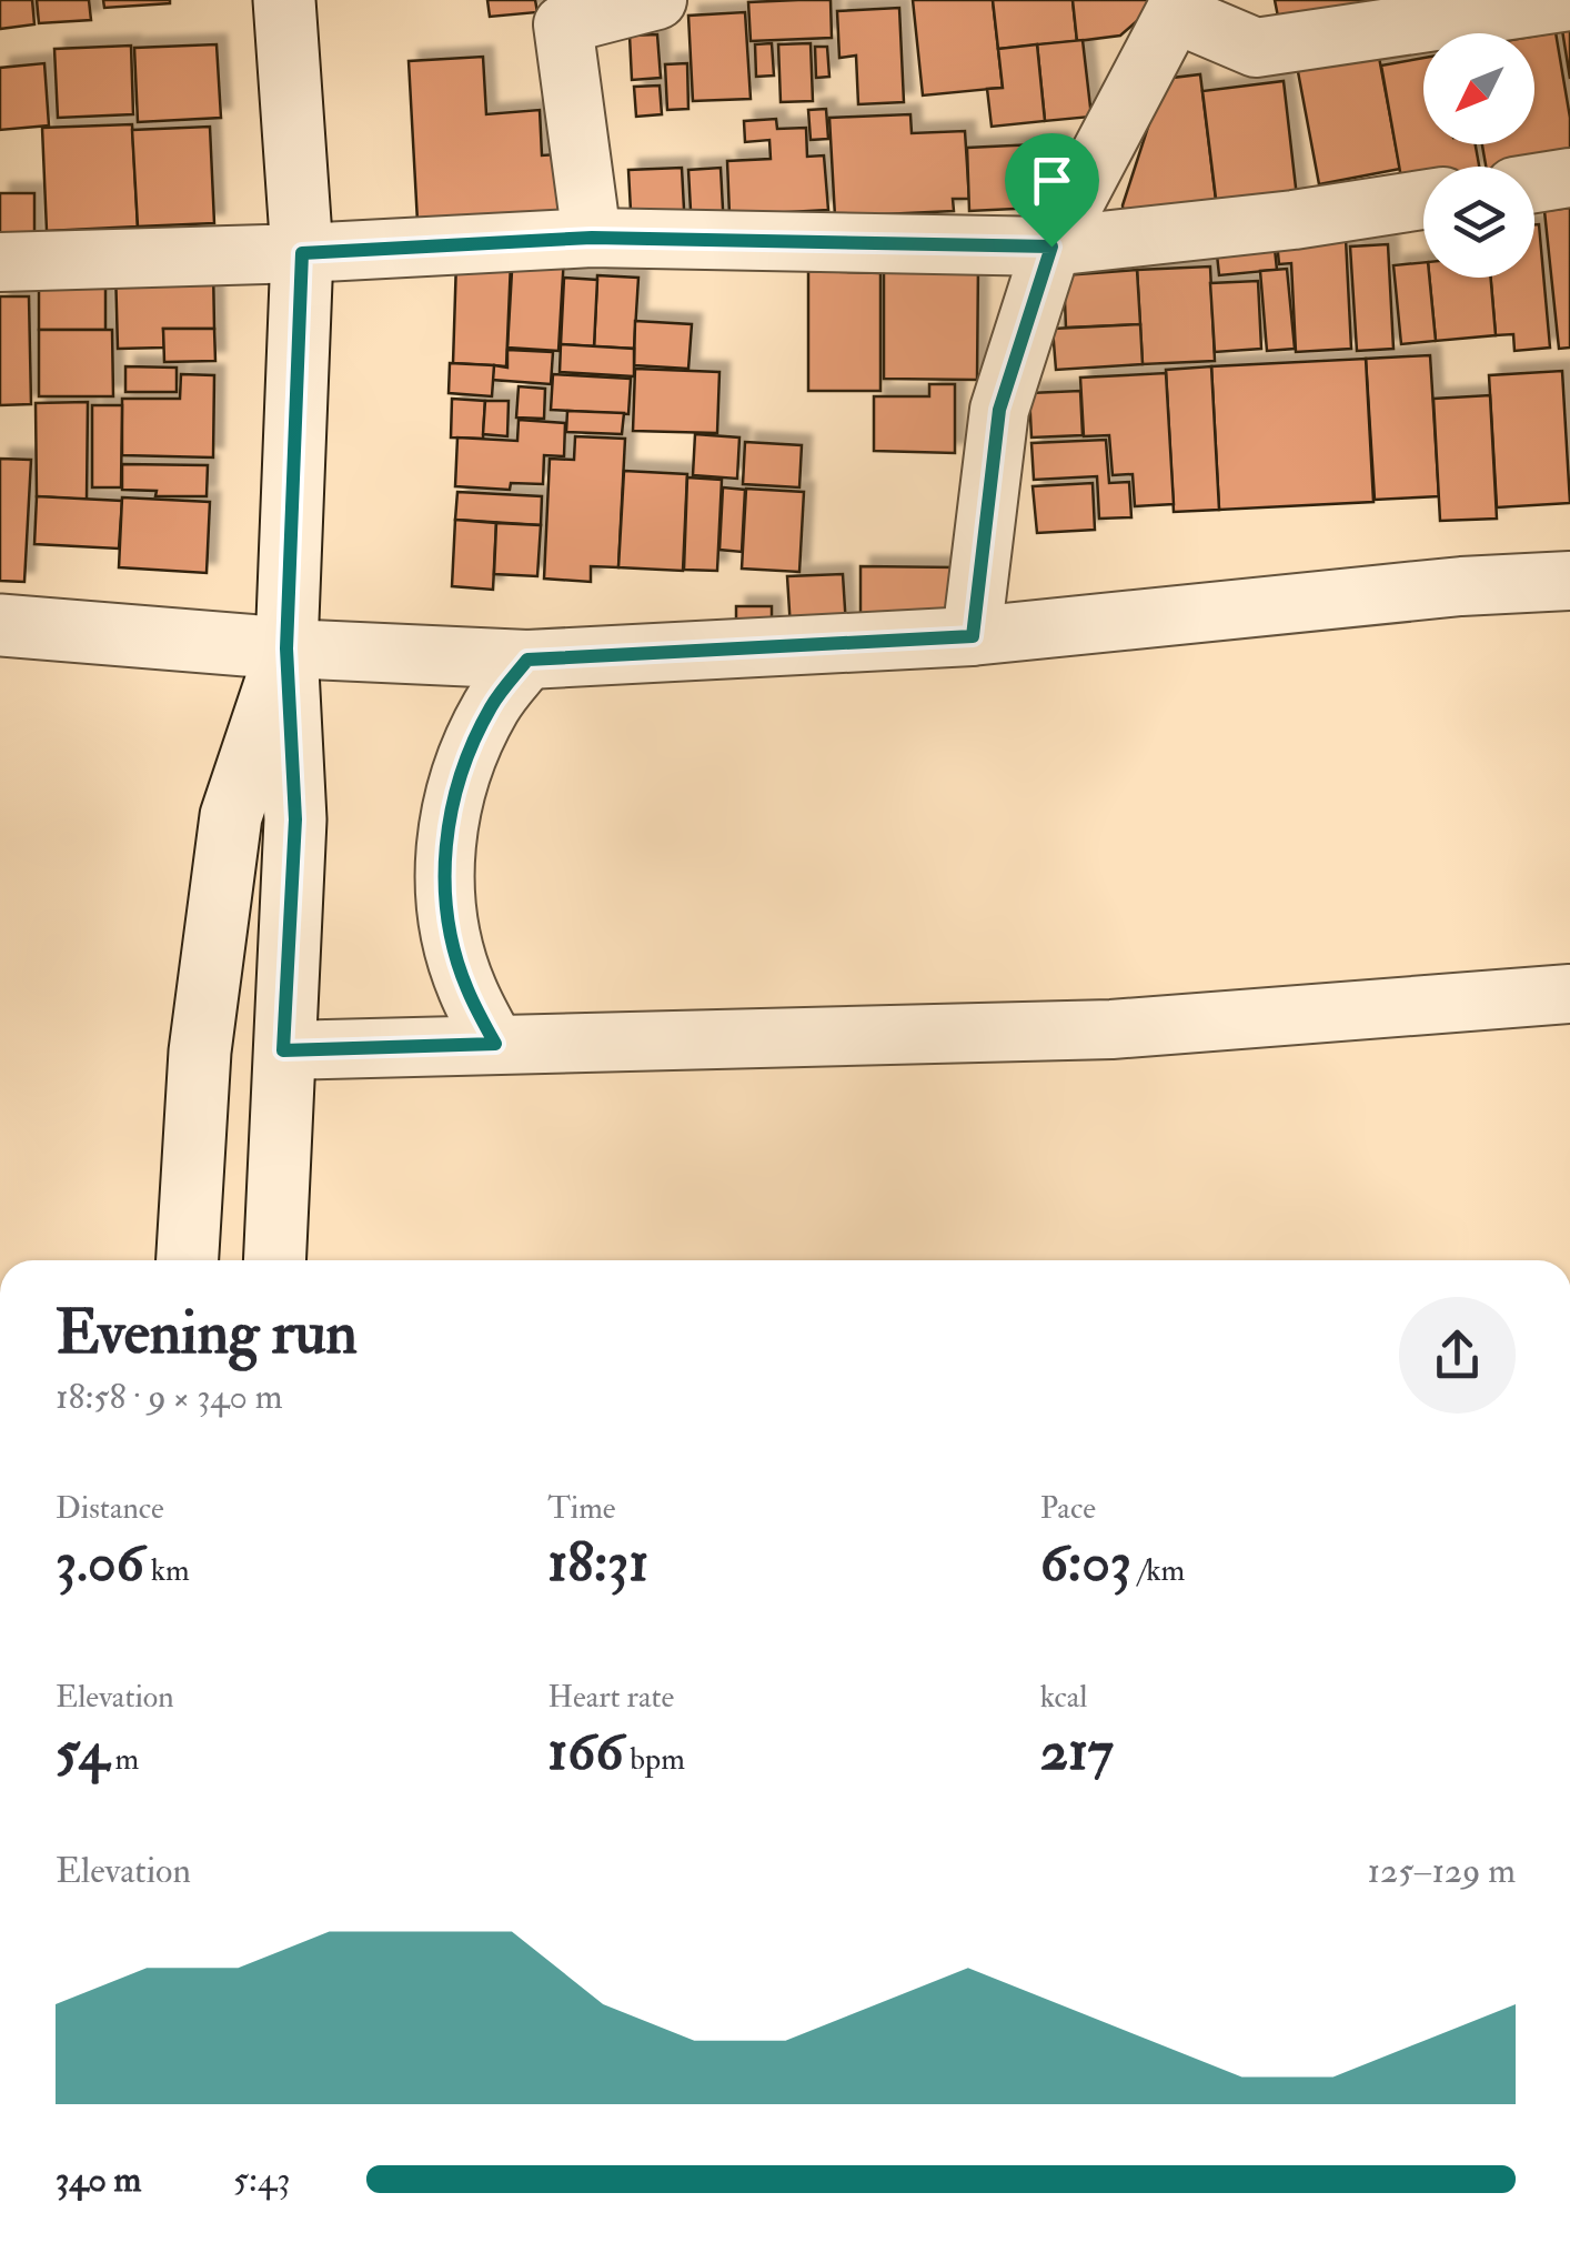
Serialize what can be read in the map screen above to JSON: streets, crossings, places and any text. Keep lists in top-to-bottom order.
{
  "north": "bottom left",
  "page": {
    "heading": ["Evening run", "18:58 · 9 × 340 m"],
    "stats": [
      ["Distance", "3.06 km"],
      ["Time", "18:31"],
      ["Pace", "6:03 /km"],
      ["Elevation", "54 m"],
      ["Heart rate", "166 bpm"],
      ["kcal", "217"]
    ],
    "chart": ["Elevation", "125–129 m"],
    "list": [
      {
        "name": "340 m",
        "note": "5:43"
      }
    ]
  }
}
